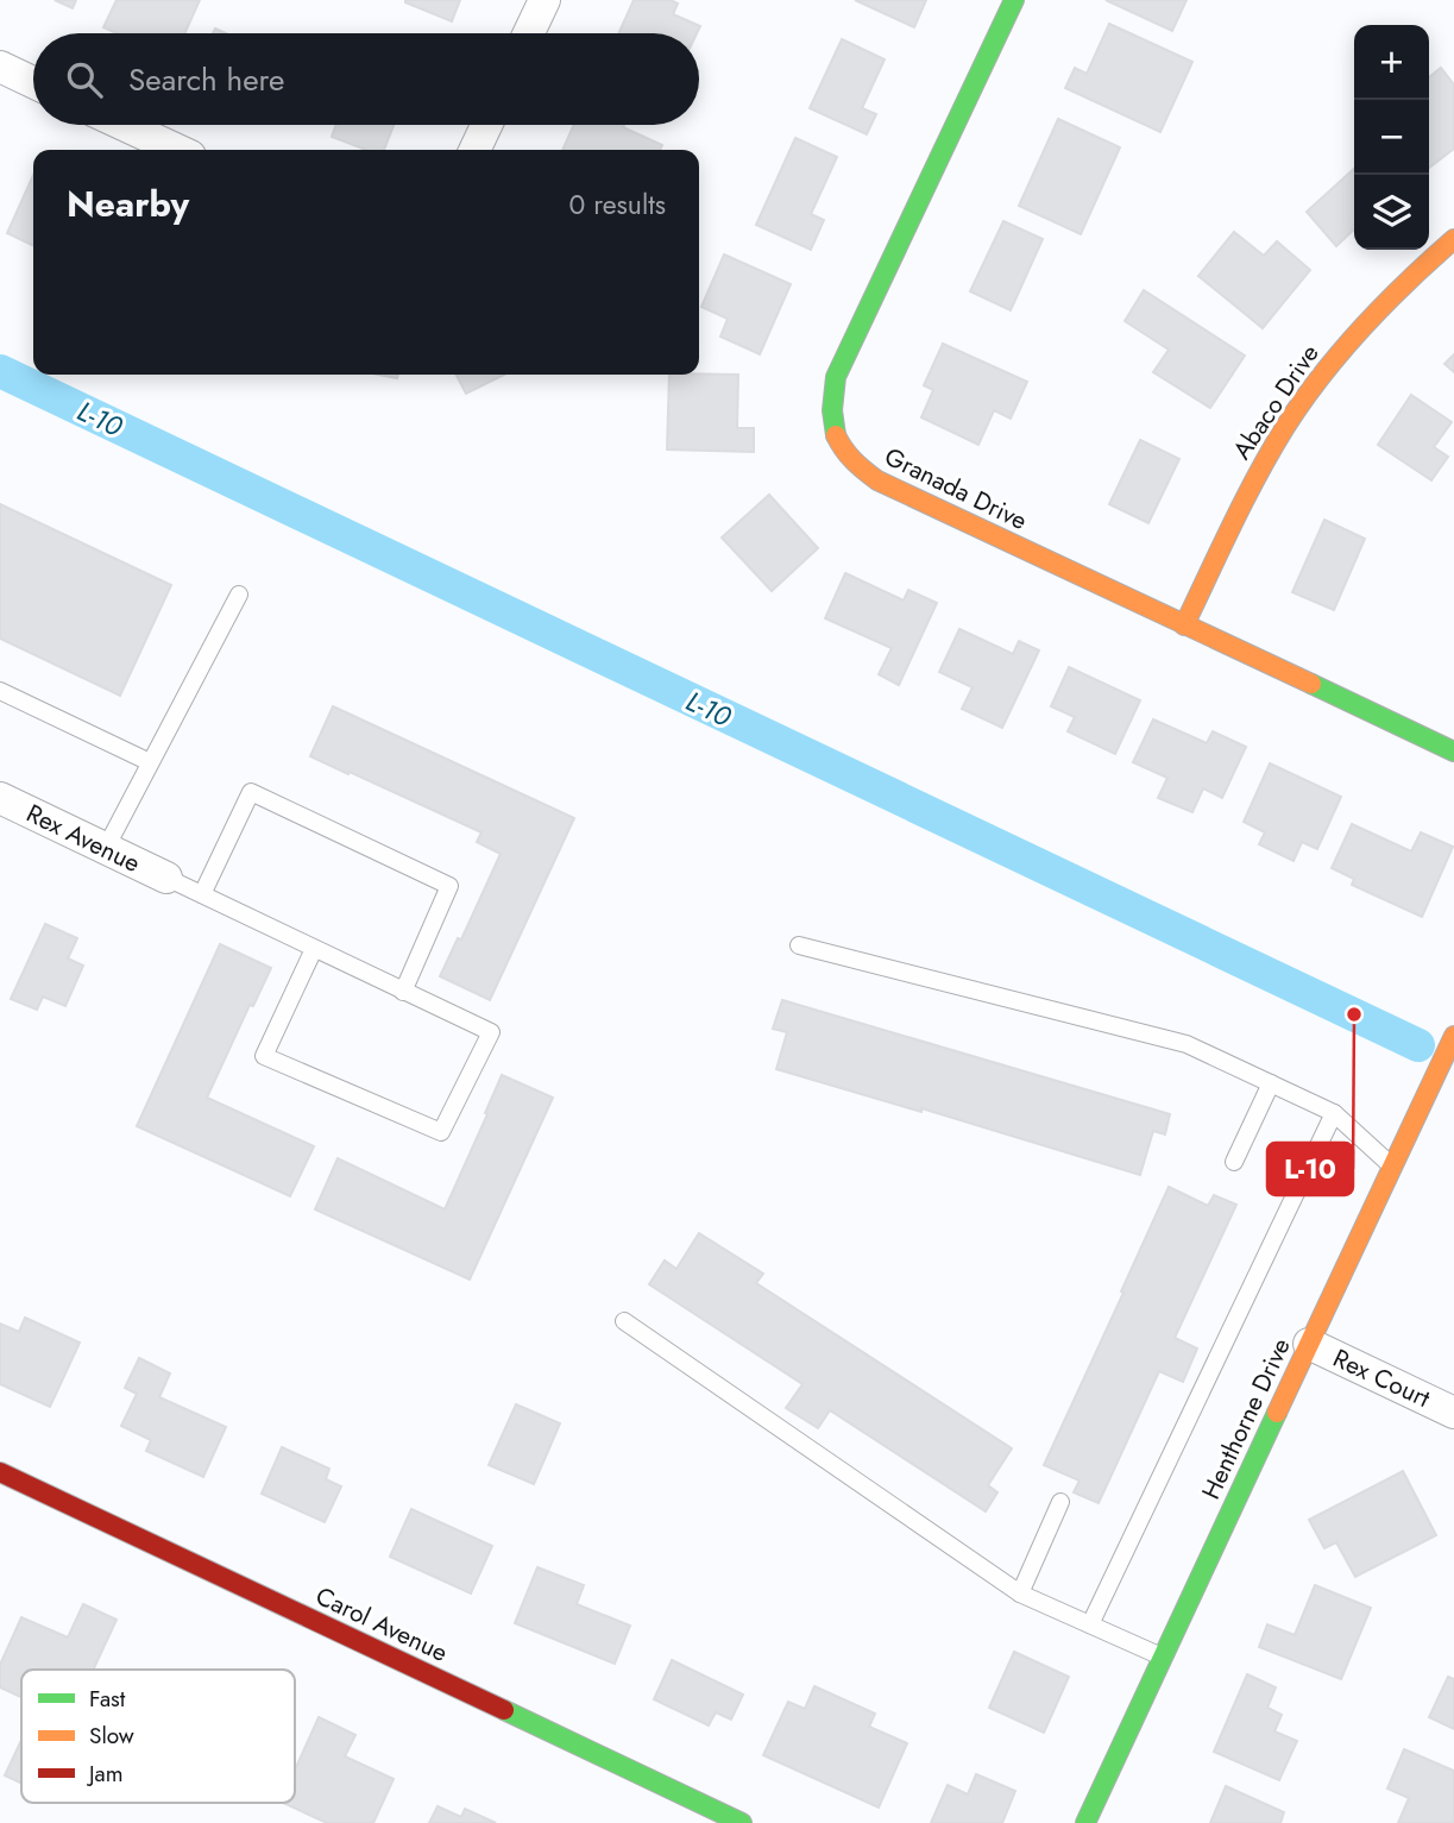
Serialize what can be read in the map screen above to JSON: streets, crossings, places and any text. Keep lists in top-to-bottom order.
{
  "streets": {
    "street": [
      "Abaco Drive",
      "Granada Drive",
      "Rex Avenue",
      "Rex Court",
      "Henthorne Drive",
      "Carol Avenue"
    ]
  },
  "crossings": [
    ["Abaco Drive", "Granada Drive"],
    ["Rex Court", "Henthorne Drive"]
  ],
  "water": ["L-10"],
  "places": ["L-10"],
  "legend": ["Fast", "Slow", "Jam"],
  "page": {
    "map_buttons": ["+", "−"],
    "search": "Search here",
    "heading": ["Nearby", "0 results"]
  }
}
